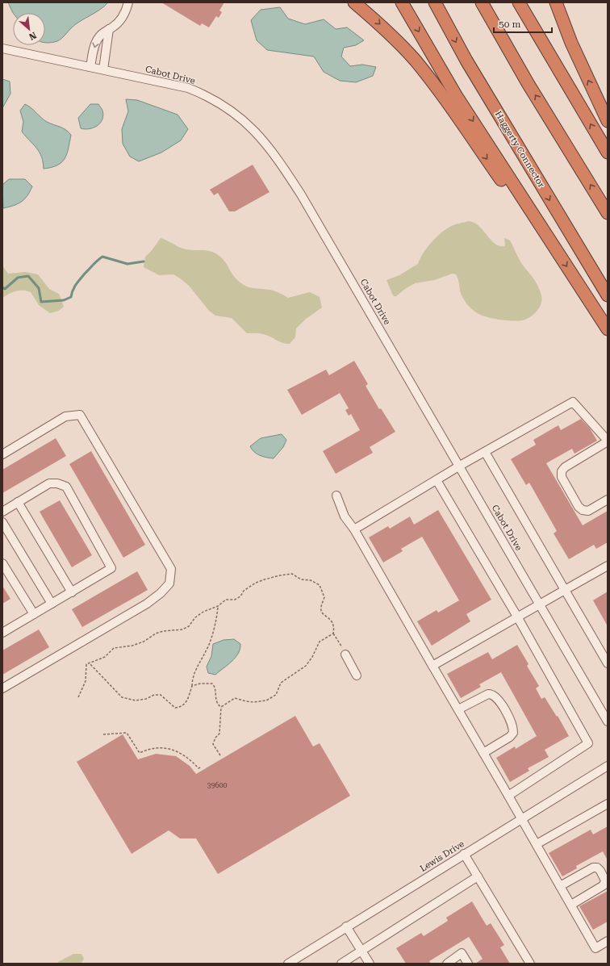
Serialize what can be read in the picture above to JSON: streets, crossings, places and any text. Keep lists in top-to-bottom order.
{
  "streets": {
    "highway": ["Haggerty Connector"],
    "street": ["Cabot Drive", "Lewis Drive"]
  },
  "house_numbers": ["39600"],
  "scale_bar": "50 m",
  "north": "bottom right"
}
